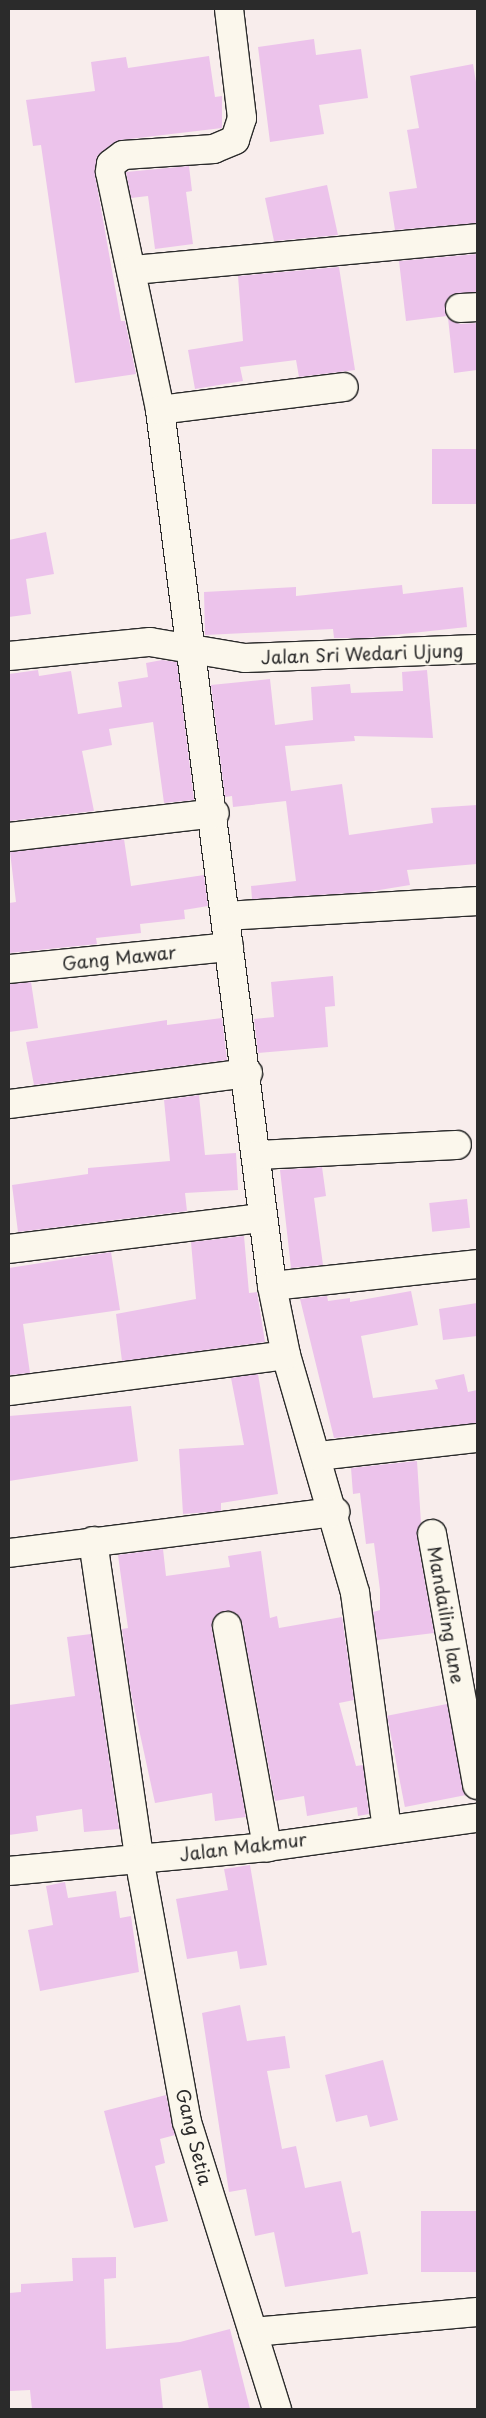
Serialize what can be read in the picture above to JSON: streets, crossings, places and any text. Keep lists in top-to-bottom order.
{
  "streets": {
    "street": [
      "Jalan Sri Wedari Ujung",
      "Gang Mawar",
      "Mandailing lane",
      "Jalan Makmur",
      "Gang Setia"
    ]
  },
  "crossings": [
    ["Jalan Makmur", "Gang Setia"]
  ]
}
